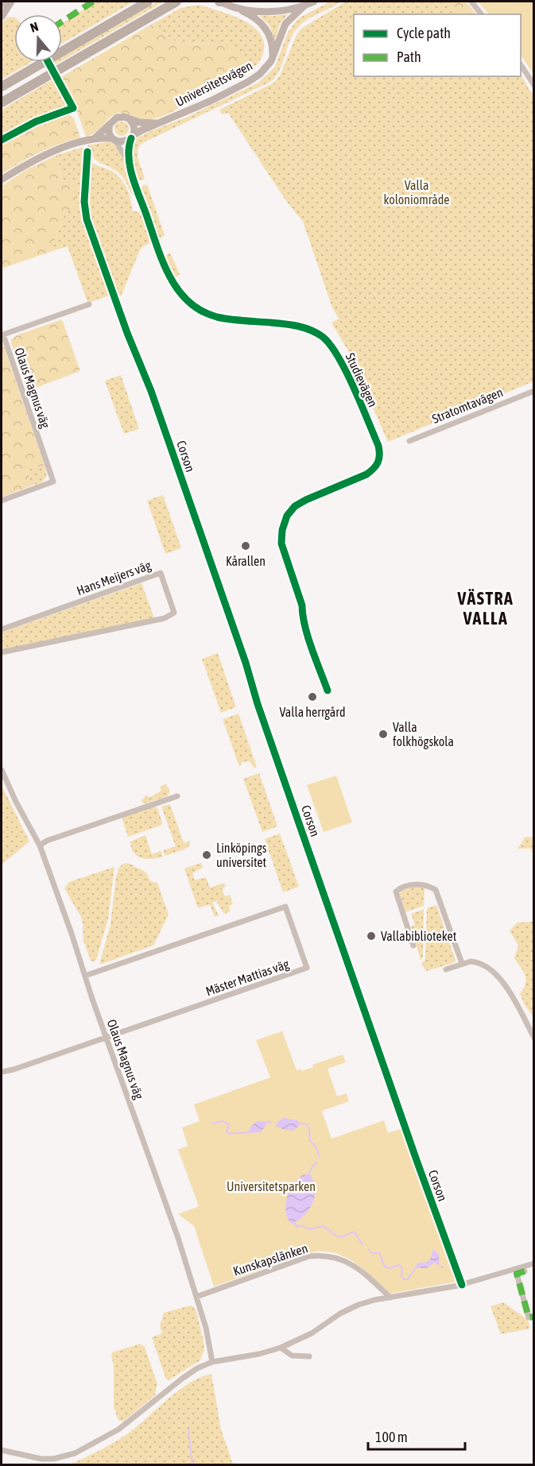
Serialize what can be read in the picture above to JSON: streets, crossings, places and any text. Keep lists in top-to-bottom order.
{
  "streets": {
    "main road": ["Universitetsvägen"],
    "street": [
      "Studievägen",
      "Olaus Magnus väg",
      "Stratomtavägen",
      "Hans Meijers väg",
      "Mäster Mattias väg",
      "Kunskapslänken"
    ],
    "cycle path": ["Corson"]
  },
  "crossings": [
    ["Universitetsvägen", "Studievägen"],
    ["Olaus Magnus väg", "Mäster Mattias väg"],
    ["Olaus Magnus väg", "Kunskapslänken"]
  ],
  "districts": ["VÄSTRA VALLA"],
  "parks": ["Valla koloniområde", "Universitetsparken"],
  "places": [
    "Kårallen",
    "Valla herrgård",
    "Valla folkhögskola",
    "Linköpings universitet",
    "Vallabiblioteket"
  ],
  "legend": ["Cycle path", "Path"],
  "scale_bar": "100 m",
  "north": "top"
}
